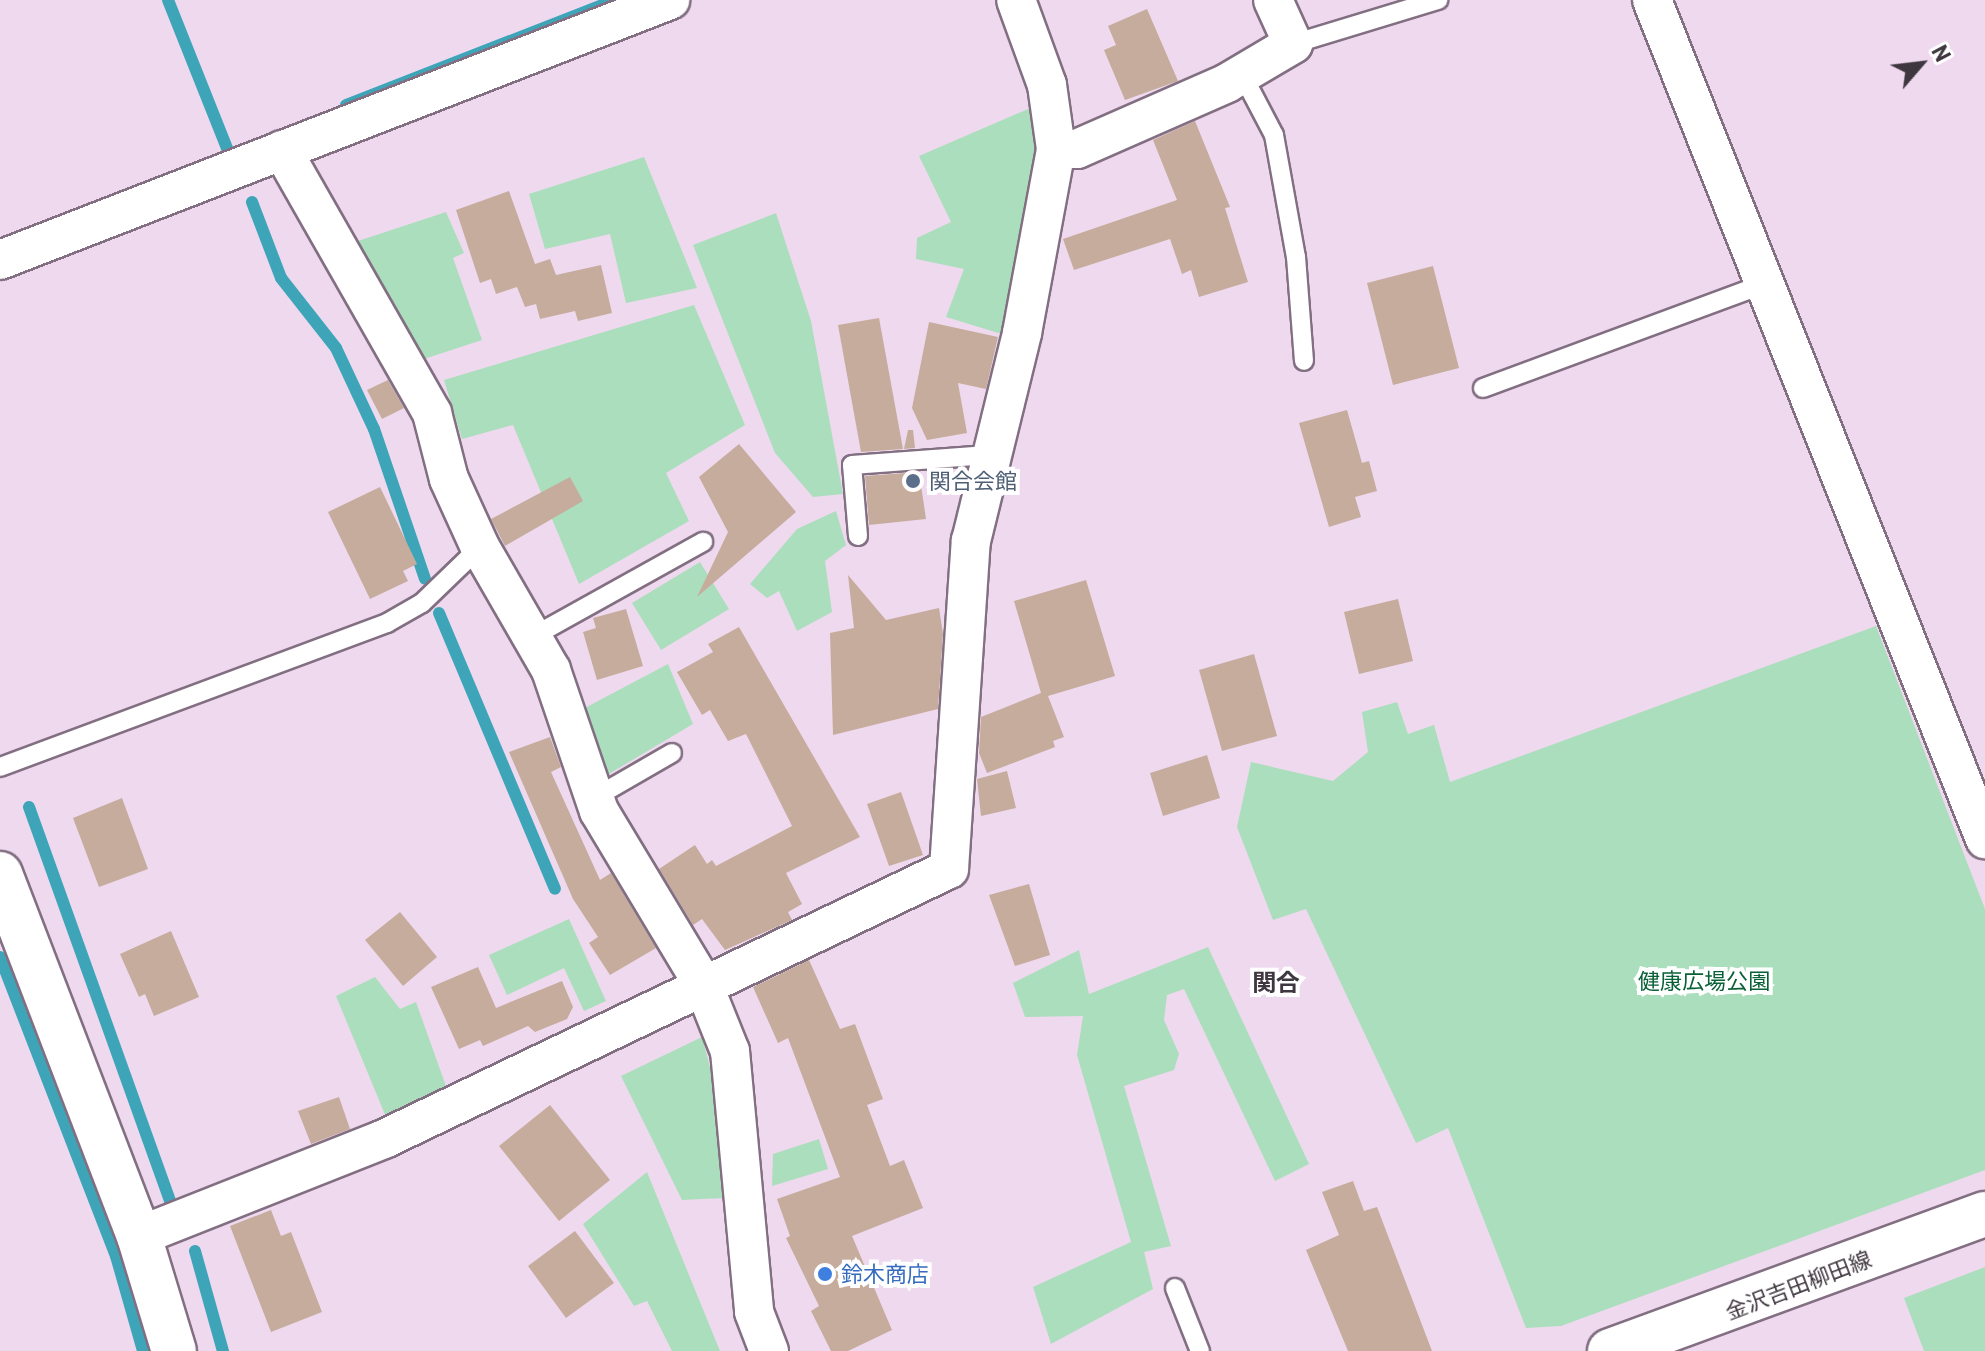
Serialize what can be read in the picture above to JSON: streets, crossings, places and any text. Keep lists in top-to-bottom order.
{
  "streets": {
    "street": ["金沢吉田柳田線"]
  },
  "districts": ["関合"],
  "parks": ["健康広場公園"],
  "places": ["関合会館", "鈴木商店"],
  "north": "top right"
}
